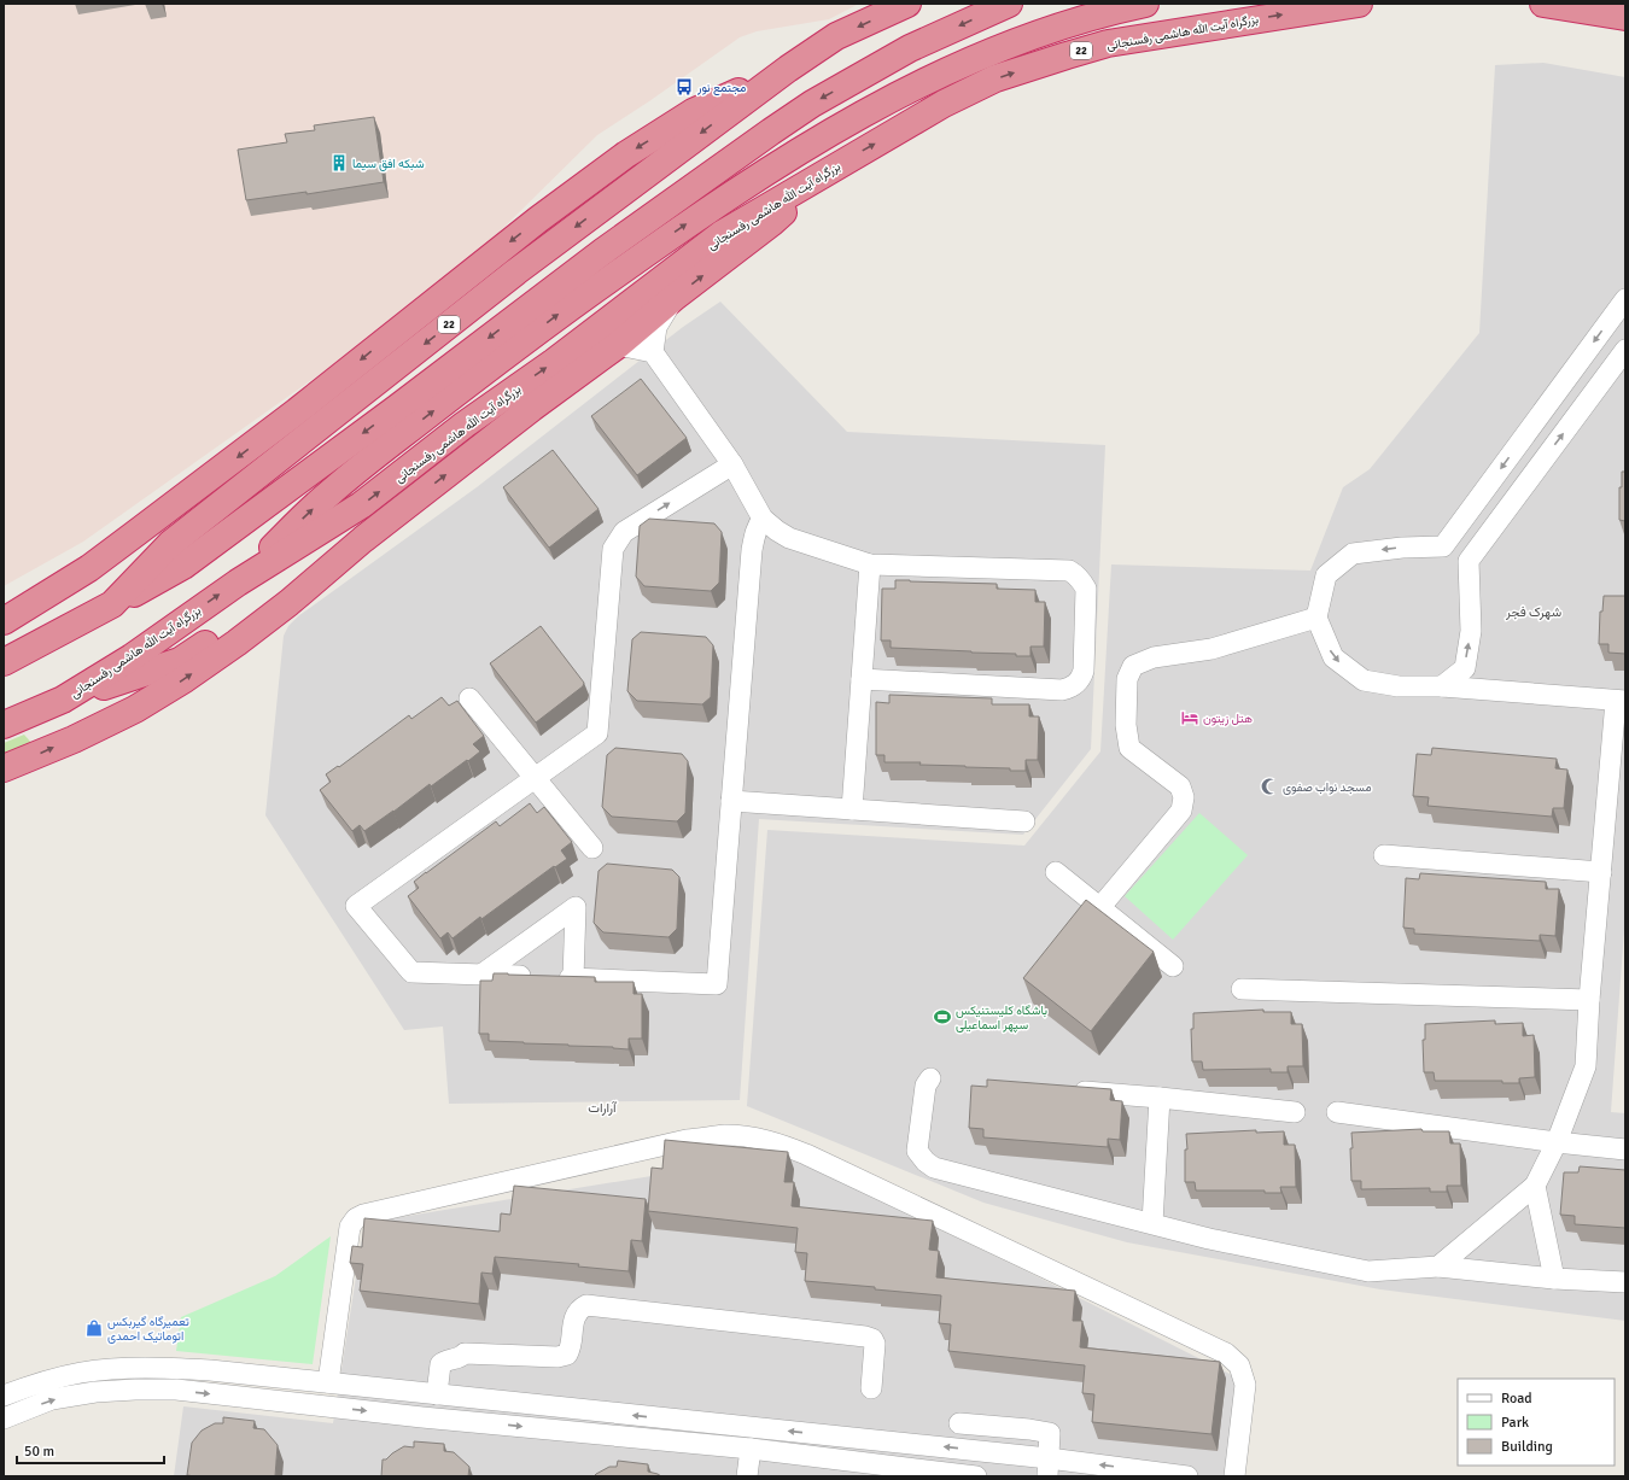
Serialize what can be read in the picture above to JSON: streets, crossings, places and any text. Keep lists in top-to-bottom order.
{
  "streets": {
    "highway": ["بزرگراه آیت الله هاشمی رفسنجانی", "22"]
  },
  "districts": ["شهرک فجر", "آرارات"],
  "places": {
    "bus stop": ["مجتمع نور"],
    "building": ["شبکه افق سیما"],
    "hotel": ["هتل زیتون"],
    "mosque": ["مسجد نواب صفوی"],
    "sports": ["باشگاه کلیستنیکس سپهر اسماعیلی"],
    "shop": ["تعمیرگاه گیربکس اتوماتیک احمدی"]
  },
  "legend": ["Road", "Park", "Building"],
  "scale_bar": "50 m"
}
